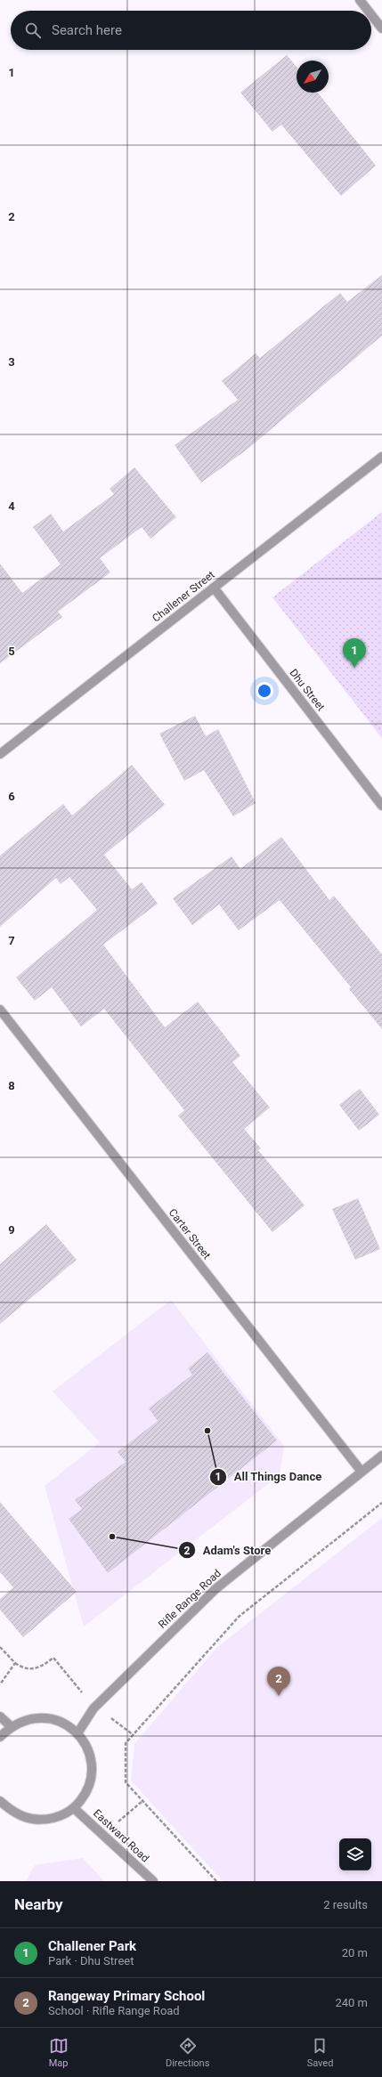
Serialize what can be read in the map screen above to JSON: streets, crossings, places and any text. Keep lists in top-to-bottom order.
{
  "streets": {
    "street": [
      "Challener Street",
      "Dhu Street",
      "Carter Street",
      "Rifle Range Road",
      "Eastward Road"
    ]
  },
  "crossings": [
    ["Challener Street", "Dhu Street"],
    ["Carter Street", "Rifle Range Road"]
  ],
  "places": ["All Things Dance", "Adam's Store"],
  "north": "bottom left",
  "page": {
    "search": "Search here",
    "pins": ["1", "2"],
    "heading": ["Nearby", "2 results"],
    "list": [
      {
        "mark": "1",
        "name": "Challener Park",
        "note": "Park · Dhu Street",
        "value": "20 m"
      },
      {
        "mark": "2",
        "name": "Rangeway Primary School",
        "note": "School · Rifle Range Road",
        "value": "240 m"
      }
    ],
    "nav": ["Map", "Directions", "Saved"]
  },
  "grid": {
    "rows": [
      "1",
      "2",
      "3",
      "4",
      "5",
      "6",
      "7",
      "8",
      "9"
    ]
  }
}
